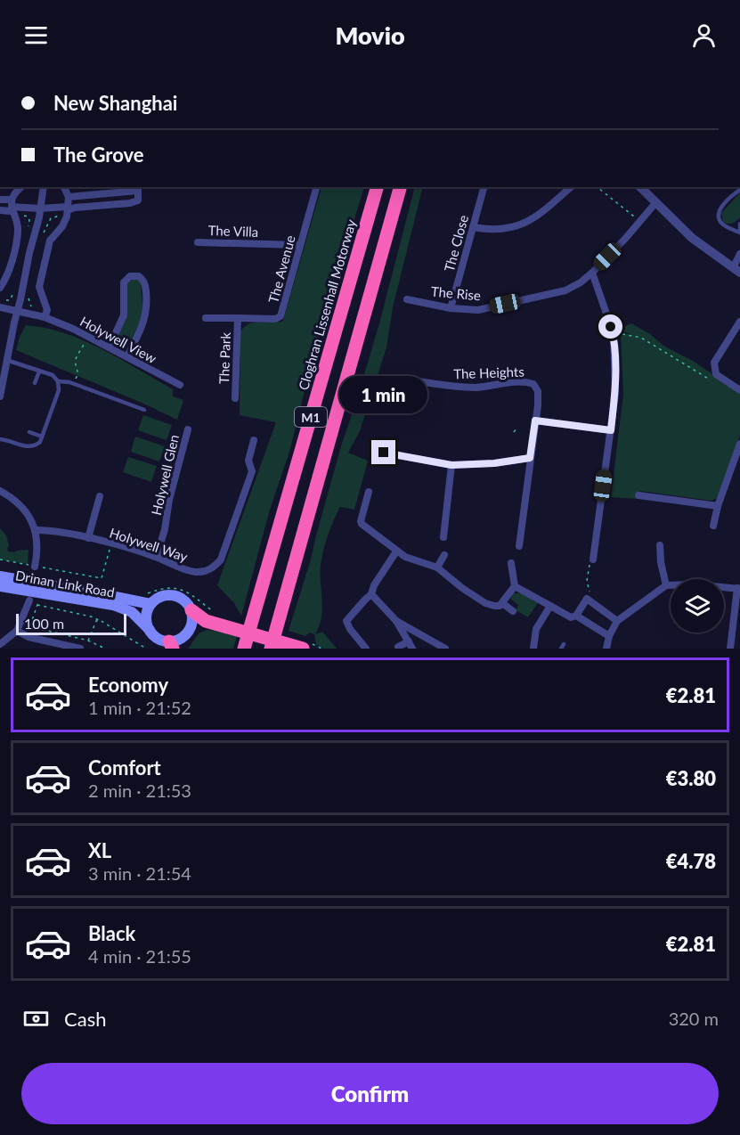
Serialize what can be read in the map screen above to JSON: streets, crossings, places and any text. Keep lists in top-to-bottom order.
{
  "streets": {
    "highway": ["Cloghran Lissenhall Motorway", "M1"],
    "main road": ["Drinan Link Road"],
    "street": [
      "The Villa",
      "The Close",
      "The Avenue",
      "The Rise",
      "Holywell View",
      "The Park",
      "The Heights",
      "Holywell Glen",
      "Holywell Way"
    ]
  },
  "crossings": [
    ["The Villa", "The Avenue"],
    ["The Close", "The Rise"],
    ["The Avenue", "The Park"],
    ["Holywell Glen", "Holywell Way"]
  ],
  "scale_bar": "100 m",
  "page": {
    "header": "Movio",
    "banner": ["New Shanghai", "The Grove"],
    "bubble": "1 min",
    "scale": "100 m",
    "list": [
      {
        "name": "Economy",
        "note": "1 min · 21:52",
        "value": "€2.81"
      },
      {
        "name": "Comfort",
        "note": "2 min · 21:53",
        "value": "€3.80"
      },
      {
        "name": "XL",
        "note": "3 min · 21:54",
        "value": "€4.78"
      },
      {
        "name": "Black",
        "note": "4 min · 21:55",
        "value": "€2.81"
      }
    ],
    "pay": ["Cash", "320 m"],
    "buttons": "Confirm"
  }
}
